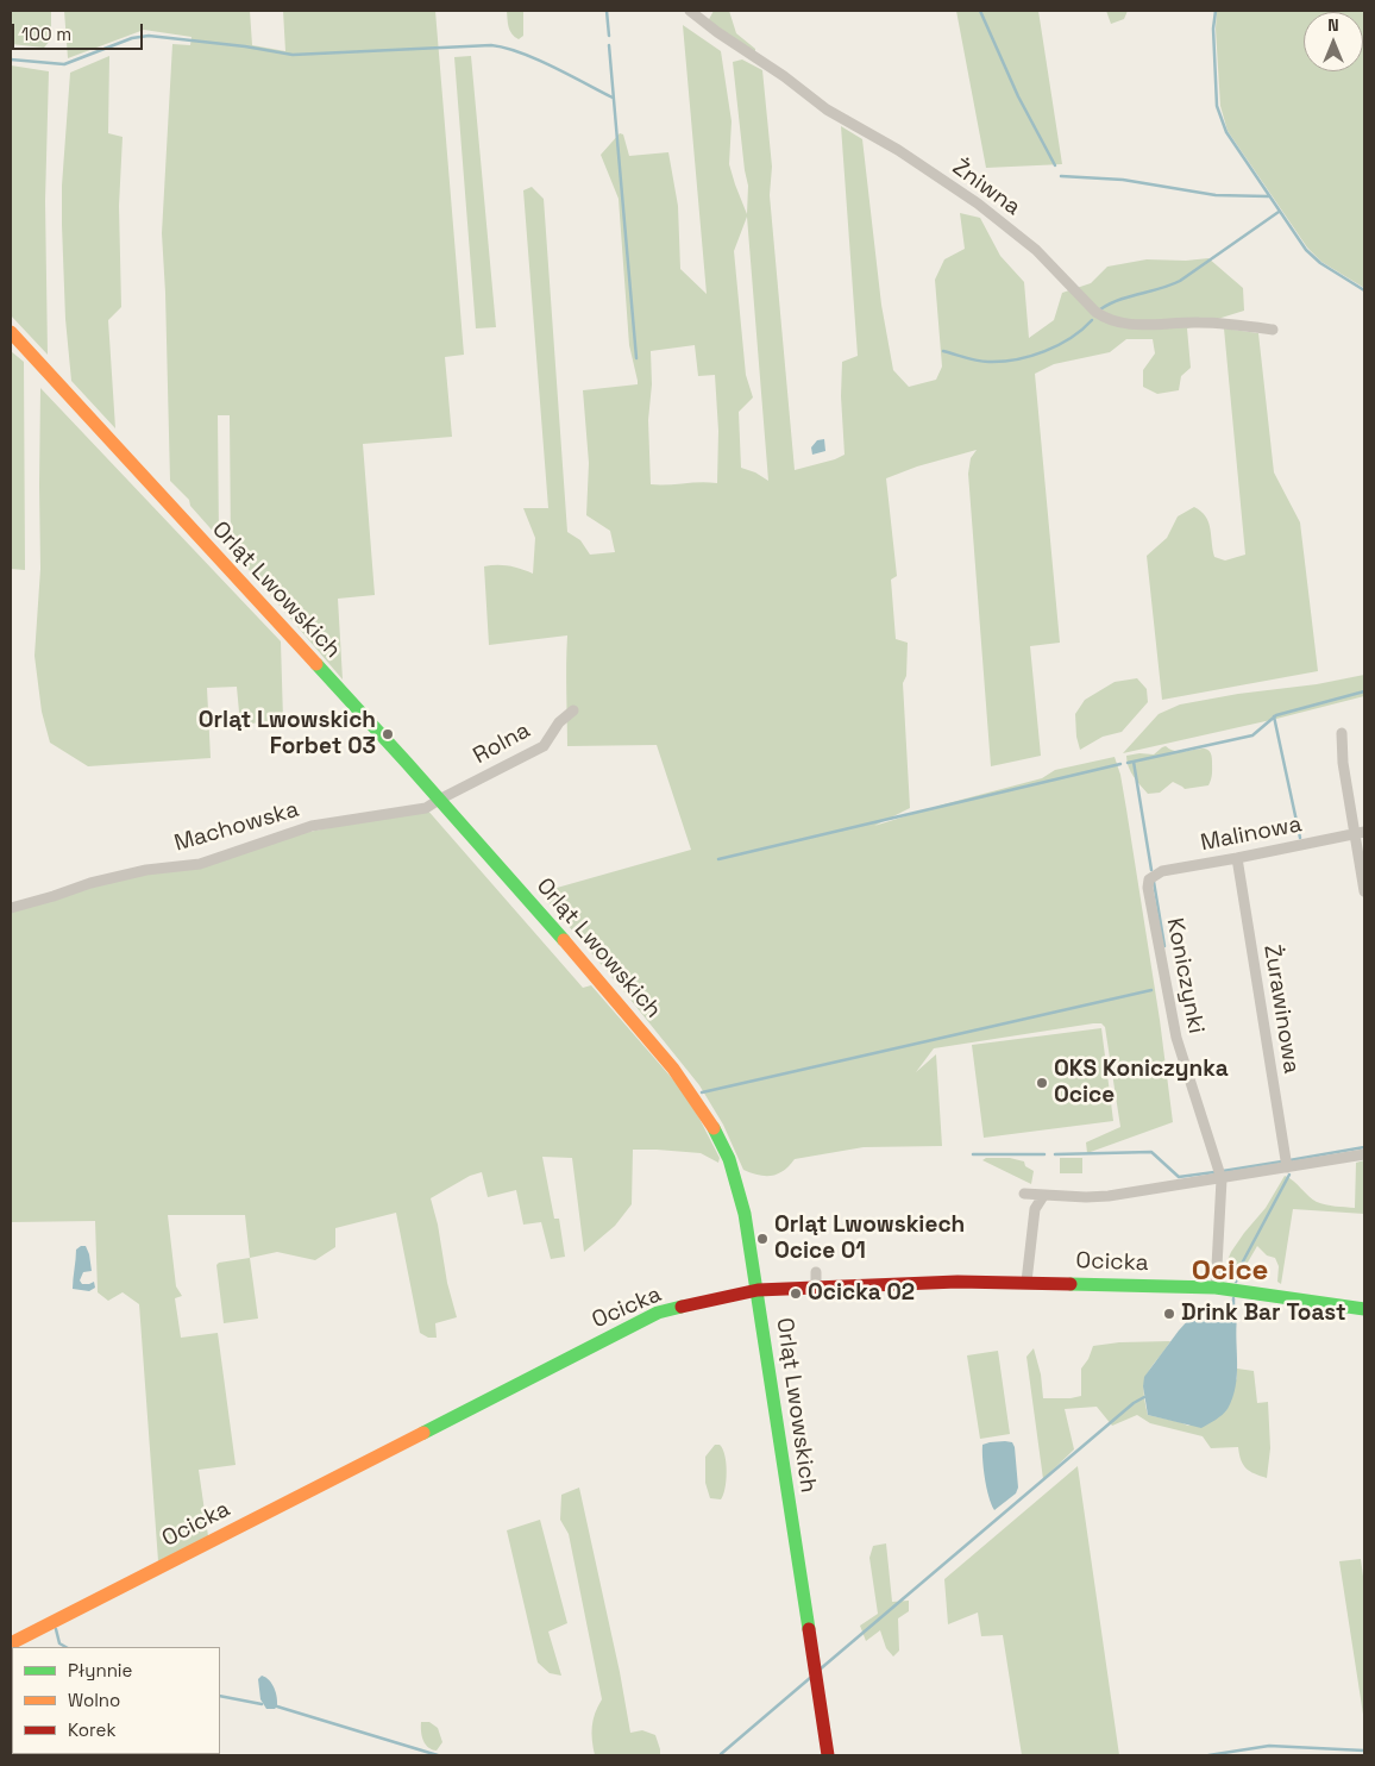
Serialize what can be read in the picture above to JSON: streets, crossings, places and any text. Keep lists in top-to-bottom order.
{
  "streets": {
    "street": [
      "Żniwna",
      "Orląt Lwowskich",
      "Rolna",
      "Machowska",
      "Malinowa",
      "Koniczynki",
      "Żurawinowa",
      "Ocicka"
    ]
  },
  "crossings": [
    ["Orląt Lwowskich", "Rolna"],
    ["Orląt Lwowskich", "Machowska"],
    ["Orląt Lwowskich", "Ocicka"],
    ["Rolna", "Machowska"],
    ["Malinowa", "Koniczynki"],
    ["Malinowa", "Żurawinowa"],
    ["Koniczynki", "Ocicka"]
  ],
  "districts": ["Ocice"],
  "places": [
    "Orląt Lwowskich Forbet 03",
    "OKS Koniczynka Ocice",
    "Orląt Lwowskiech Ocice 01",
    "Ocicka 02",
    "Drink Bar Toast"
  ],
  "legend": ["Płynnie", "Wolno", "Korek"],
  "scale_bar": "100 m",
  "north": "top"
}
